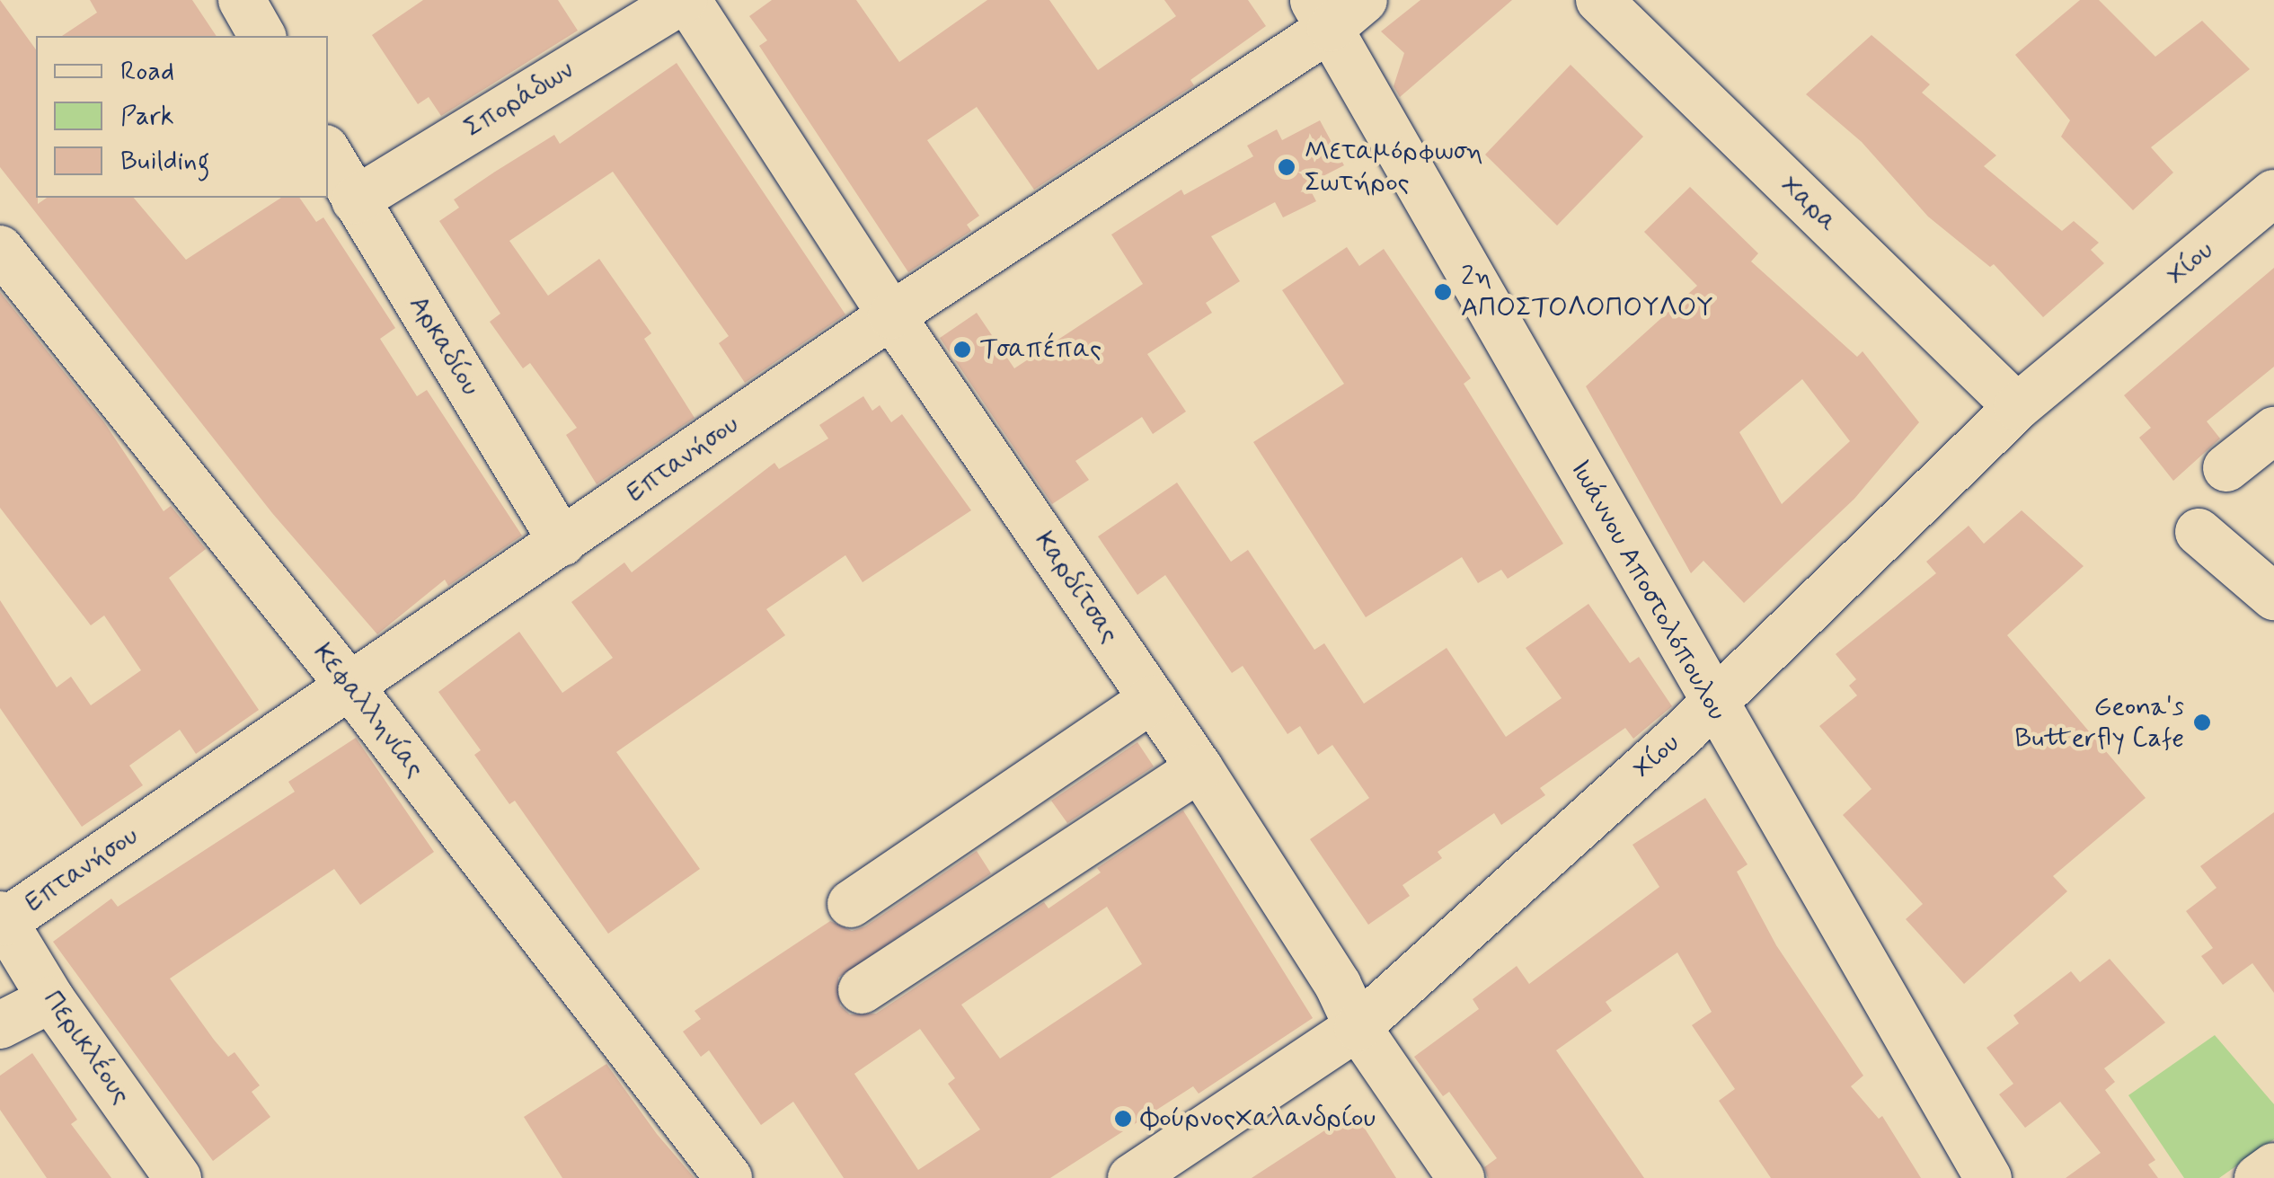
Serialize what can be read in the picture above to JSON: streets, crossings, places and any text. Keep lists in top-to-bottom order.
{
  "streets": {
    "street": [
      "Σποράδων",
      "Χαρα",
      "Χίου",
      "Αρκαδίου",
      "Επτανήσου",
      "Καρδίτσας",
      "Ιωάννου Αποστολόπουλου",
      "Κεφαλληνίας",
      "Περικλέους"
    ]
  },
  "crossings": [
    ["Σποράδων", "Αρκαδίου"],
    ["Σποράδων", "Καρδίτσας"],
    ["Χαρα", "Χίου"],
    ["Χίου", "Καρδίτσας"],
    ["Χίου", "Ιωάννου Αποστολόπουλου"],
    ["Αρκαδίου", "Επτανήσου"],
    ["Επτανήσου", "Καρδίτσας"],
    ["Επτανήσου", "Ιωάννου Αποστολόπουλου"],
    ["Επτανήσου", "Κεφαλληνίας"],
    ["Επτανήσου", "Περικλέους"]
  ],
  "places": [
    "Μεταμόρφωση Σωτήρος",
    "2η ΑΠΟΣΤΟΛΟΠΟΥΛΟΥ",
    "Τσαπέπας",
    "Geona's Butterfly Cafe",
    "ΦούρνοςΧαλανδρίου"
  ],
  "legend": ["Road", "Park", "Building"]
}
